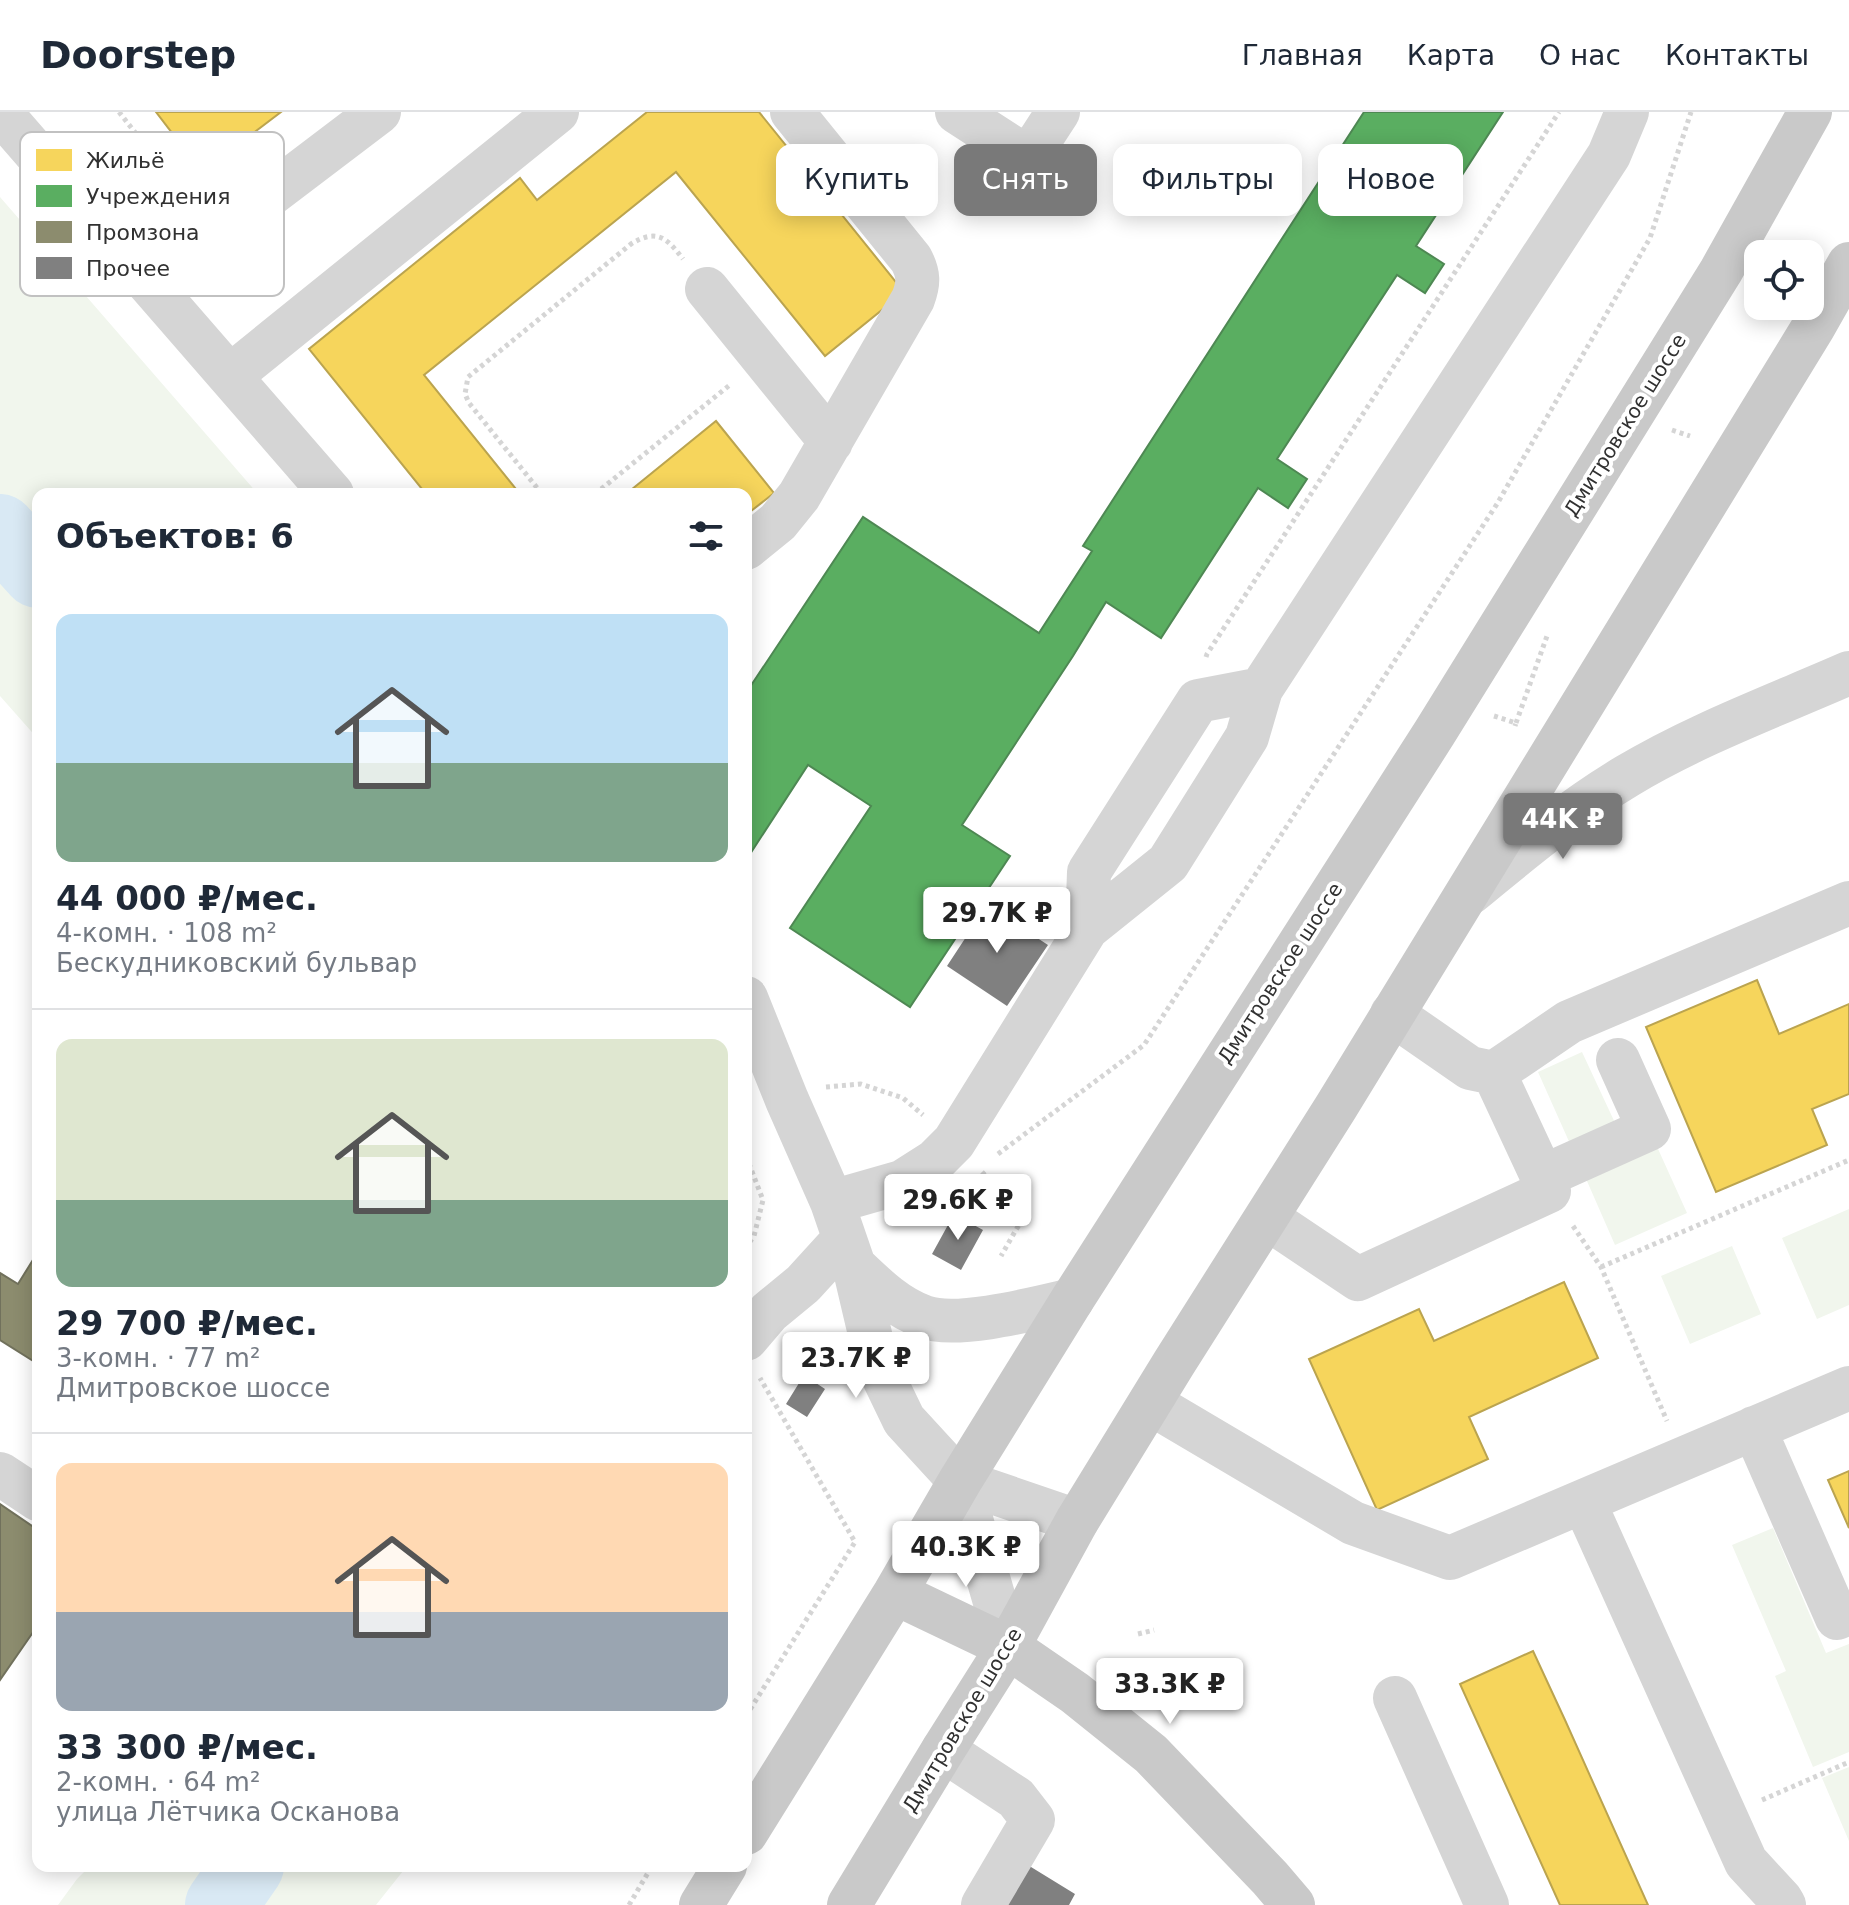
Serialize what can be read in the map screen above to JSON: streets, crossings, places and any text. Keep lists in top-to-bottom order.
{
  "streets": {
    "main road": ["Дмитровское шоссе"]
  },
  "legend": [
    "Жильё",
    "Учреждения",
    "Промзона",
    "Прочее"
  ],
  "page": {
    "header": "Doorstep",
    "nav": [
      "Главная",
      "Карта",
      "О нас",
      "Контакты"
    ],
    "chip": [
      "Купить",
      "Снять",
      "Фильтры",
      "Новое"
    ],
    "heading": "Объектов: 6",
    "list": [
      {
        "name": "44 000 ₽/мес.",
        "note": "4-комн. · 108 m² · Бескудниковский бульвар"
      },
      {
        "name": "29 700 ₽/мес.",
        "note": "3-комн. · 77 m² · Дмитровское шоссе"
      },
      {
        "name": "33 300 ₽/мес.",
        "note": "2-комн. · 64 m² · улица Лётчика Осканова"
      }
    ],
    "price": [
      "44K ₽",
      "29.7K ₽",
      "29.6K ₽",
      "23.7K ₽",
      "40.3K ₽",
      "33.3K ₽"
    ]
  }
}
